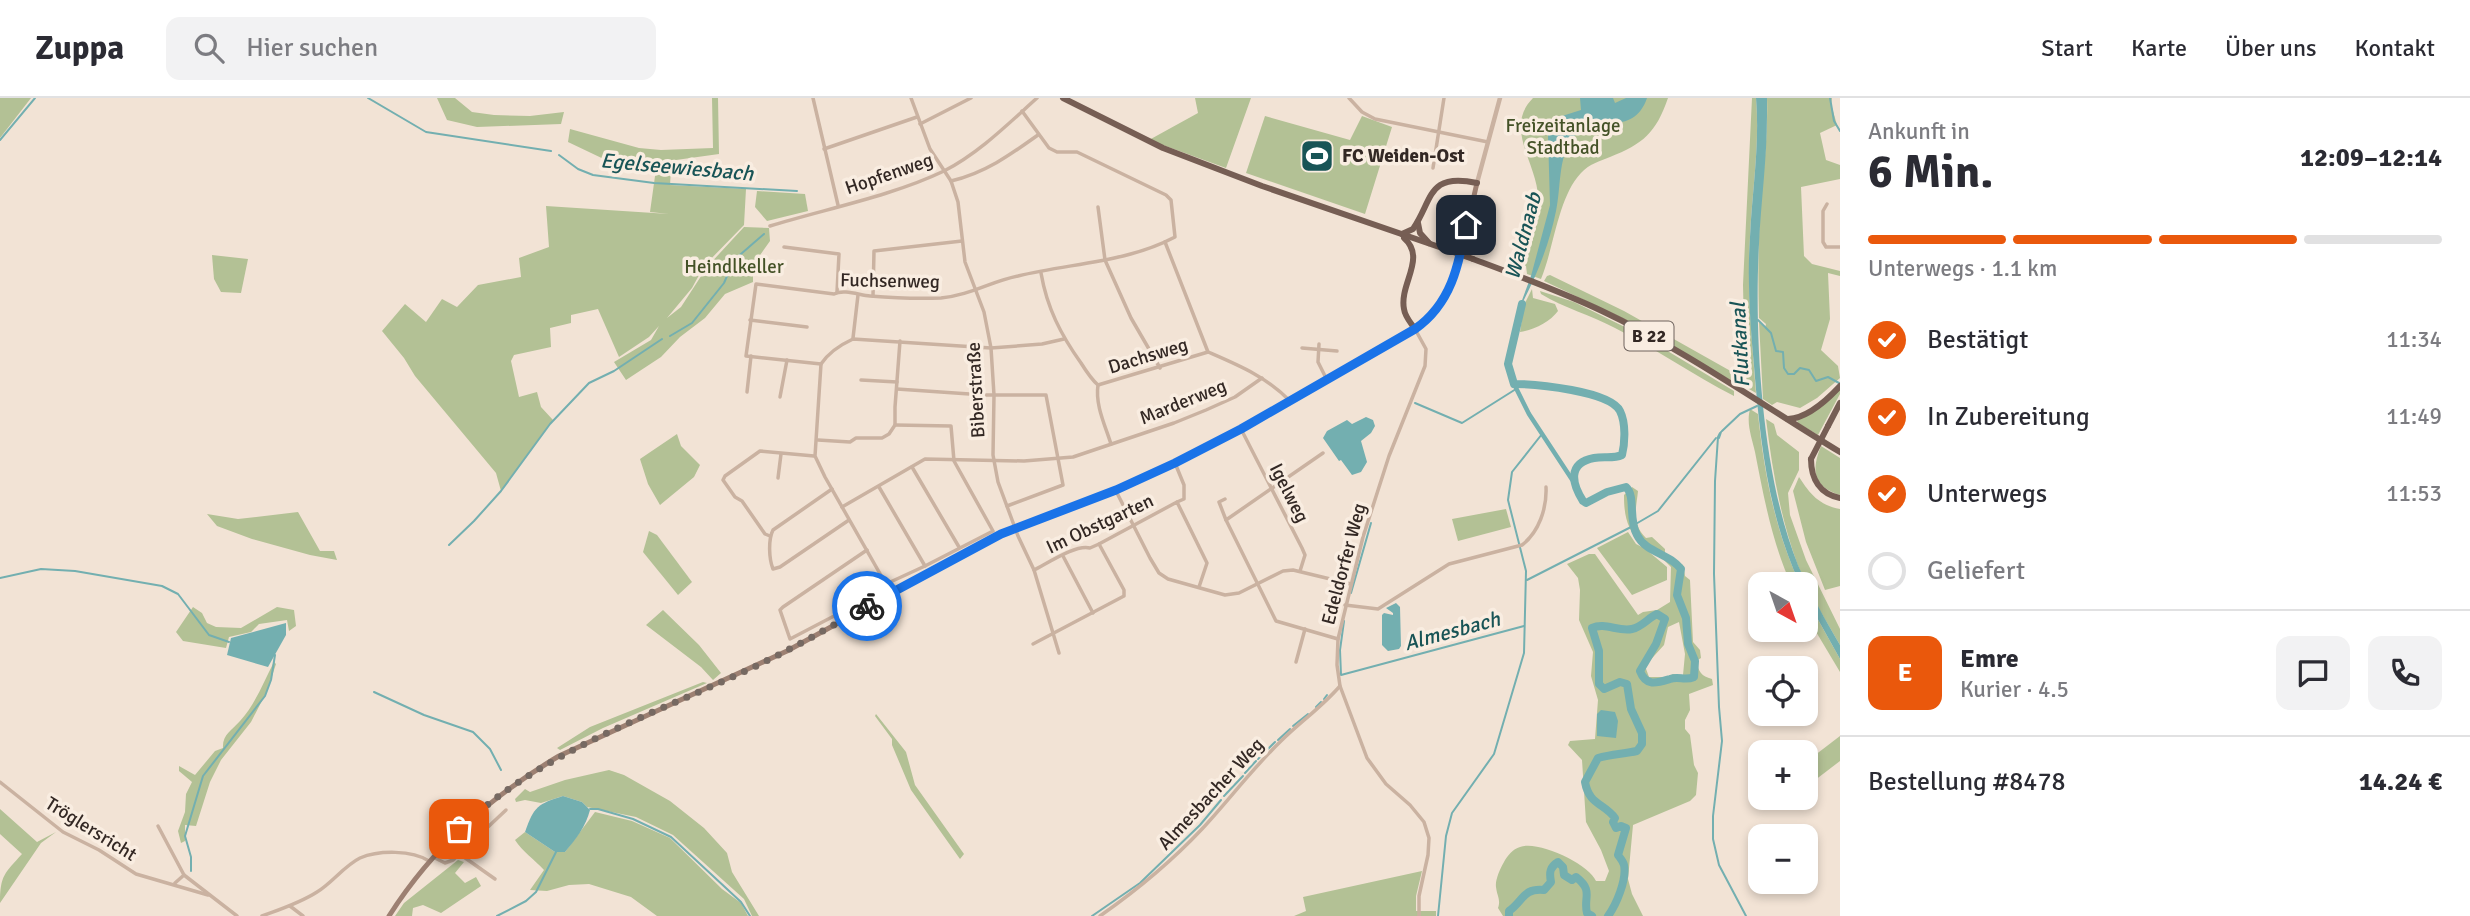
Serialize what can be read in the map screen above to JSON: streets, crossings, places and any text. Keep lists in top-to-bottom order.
{
  "streets": {
    "main road": ["B 22"],
    "street": [
      "Hopfenweg",
      "Fuchsenweg",
      "Dachsweg",
      "Biberstraße",
      "Marderweg",
      "Igelweg",
      "Im Obstgarten",
      "Edeldorfer Weg",
      "Almesbacher Weg",
      "Tröglersricht"
    ]
  },
  "crossings": [
    ["Hopfenweg", "Biberstraße"],
    ["Fuchsenweg", "Dachsweg"],
    ["Fuchsenweg", "Biberstraße"],
    ["Biberstraße", "Marderweg"],
    ["Biberstraße", "Im Obstgarten"],
    ["Edeldorfer Weg", "Almesbacher Weg"]
  ],
  "water": [
    "Egelseewiesbach",
    "Waldnaab",
    "Flutkanal",
    "Almesbach"
  ],
  "parks": ["Freizeitanlage Stadtbad", "Heindlkeller"],
  "places": {
    "sports": ["FC Weiden-Ost"]
  },
  "north": "bottom right",
  "page": {
    "header": "Zuppa",
    "search": "Hier suchen",
    "nav": [
      "Start",
      "Karte",
      "Über uns",
      "Kontakt"
    ],
    "heading": ["6 Min.", "Ankunft in", "12:09–12:14"],
    "panel": [
      "Emre",
      "Kurier · 4.5",
      "Bestellung #8478",
      "14.24 €"
    ],
    "bar": "Unterwegs · 1.1 km",
    "list": [
      ["Bestätigt", "11:34"],
      ["In Zubereitung", "11:49"],
      ["Unterwegs", "11:53"],
      "Geliefert"
    ],
    "map_buttons": ["+", "−"],
    "round": "E"
  }
}
